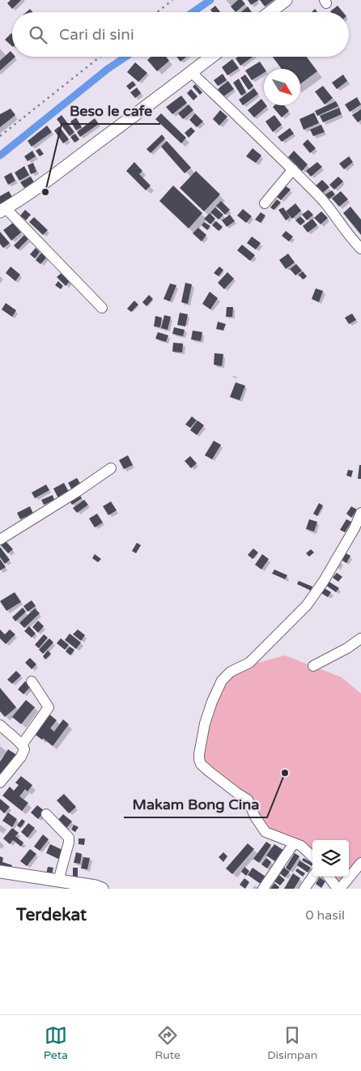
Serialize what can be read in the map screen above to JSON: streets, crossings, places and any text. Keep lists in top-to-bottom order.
{
  "places": ["Beso le cafe", "Makam Bong Cina"],
  "north": "bottom right",
  "page": {
    "search": "Cari di sini",
    "heading": ["Terdekat", "0 hasil"],
    "nav": ["Peta", "Rute", "Disimpan"]
  }
}
